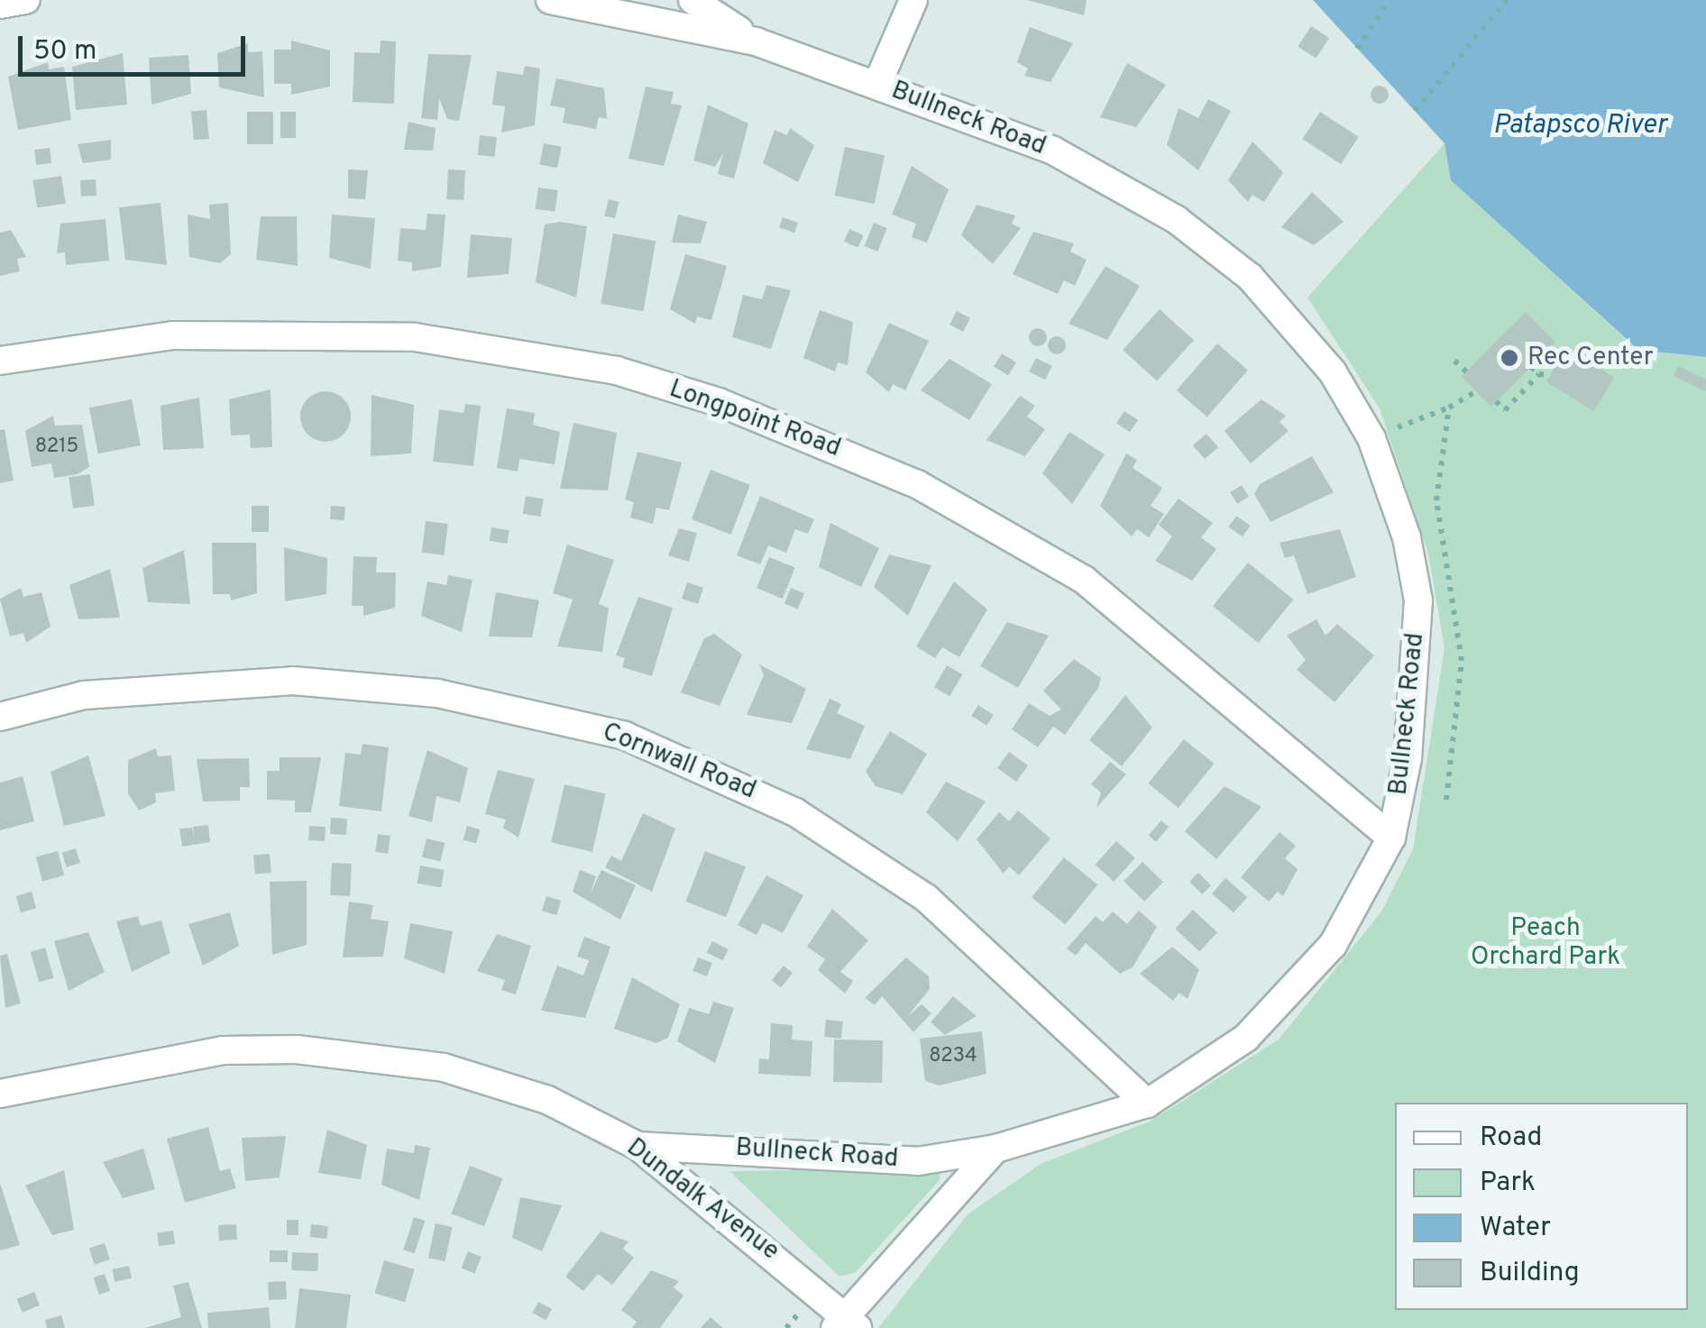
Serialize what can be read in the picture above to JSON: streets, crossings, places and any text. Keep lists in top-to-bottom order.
{
  "streets": {
    "street": [
      "Bullneck Road",
      "Longpoint Road",
      "Cornwall Road",
      "Dundalk Avenue"
    ]
  },
  "crossings": [
    ["Bullneck Road", "Longpoint Road"],
    ["Bullneck Road", "Cornwall Road"],
    ["Bullneck Road", "Dundalk Avenue"]
  ],
  "water": ["Patapsco River"],
  "parks": ["Peach Orchard Park"],
  "places": ["Rec Center"],
  "house_numbers": ["8215", "8234"],
  "legend": [
    "Road",
    "Park",
    "Water",
    "Building"
  ],
  "scale_bar": "50 m"
}
